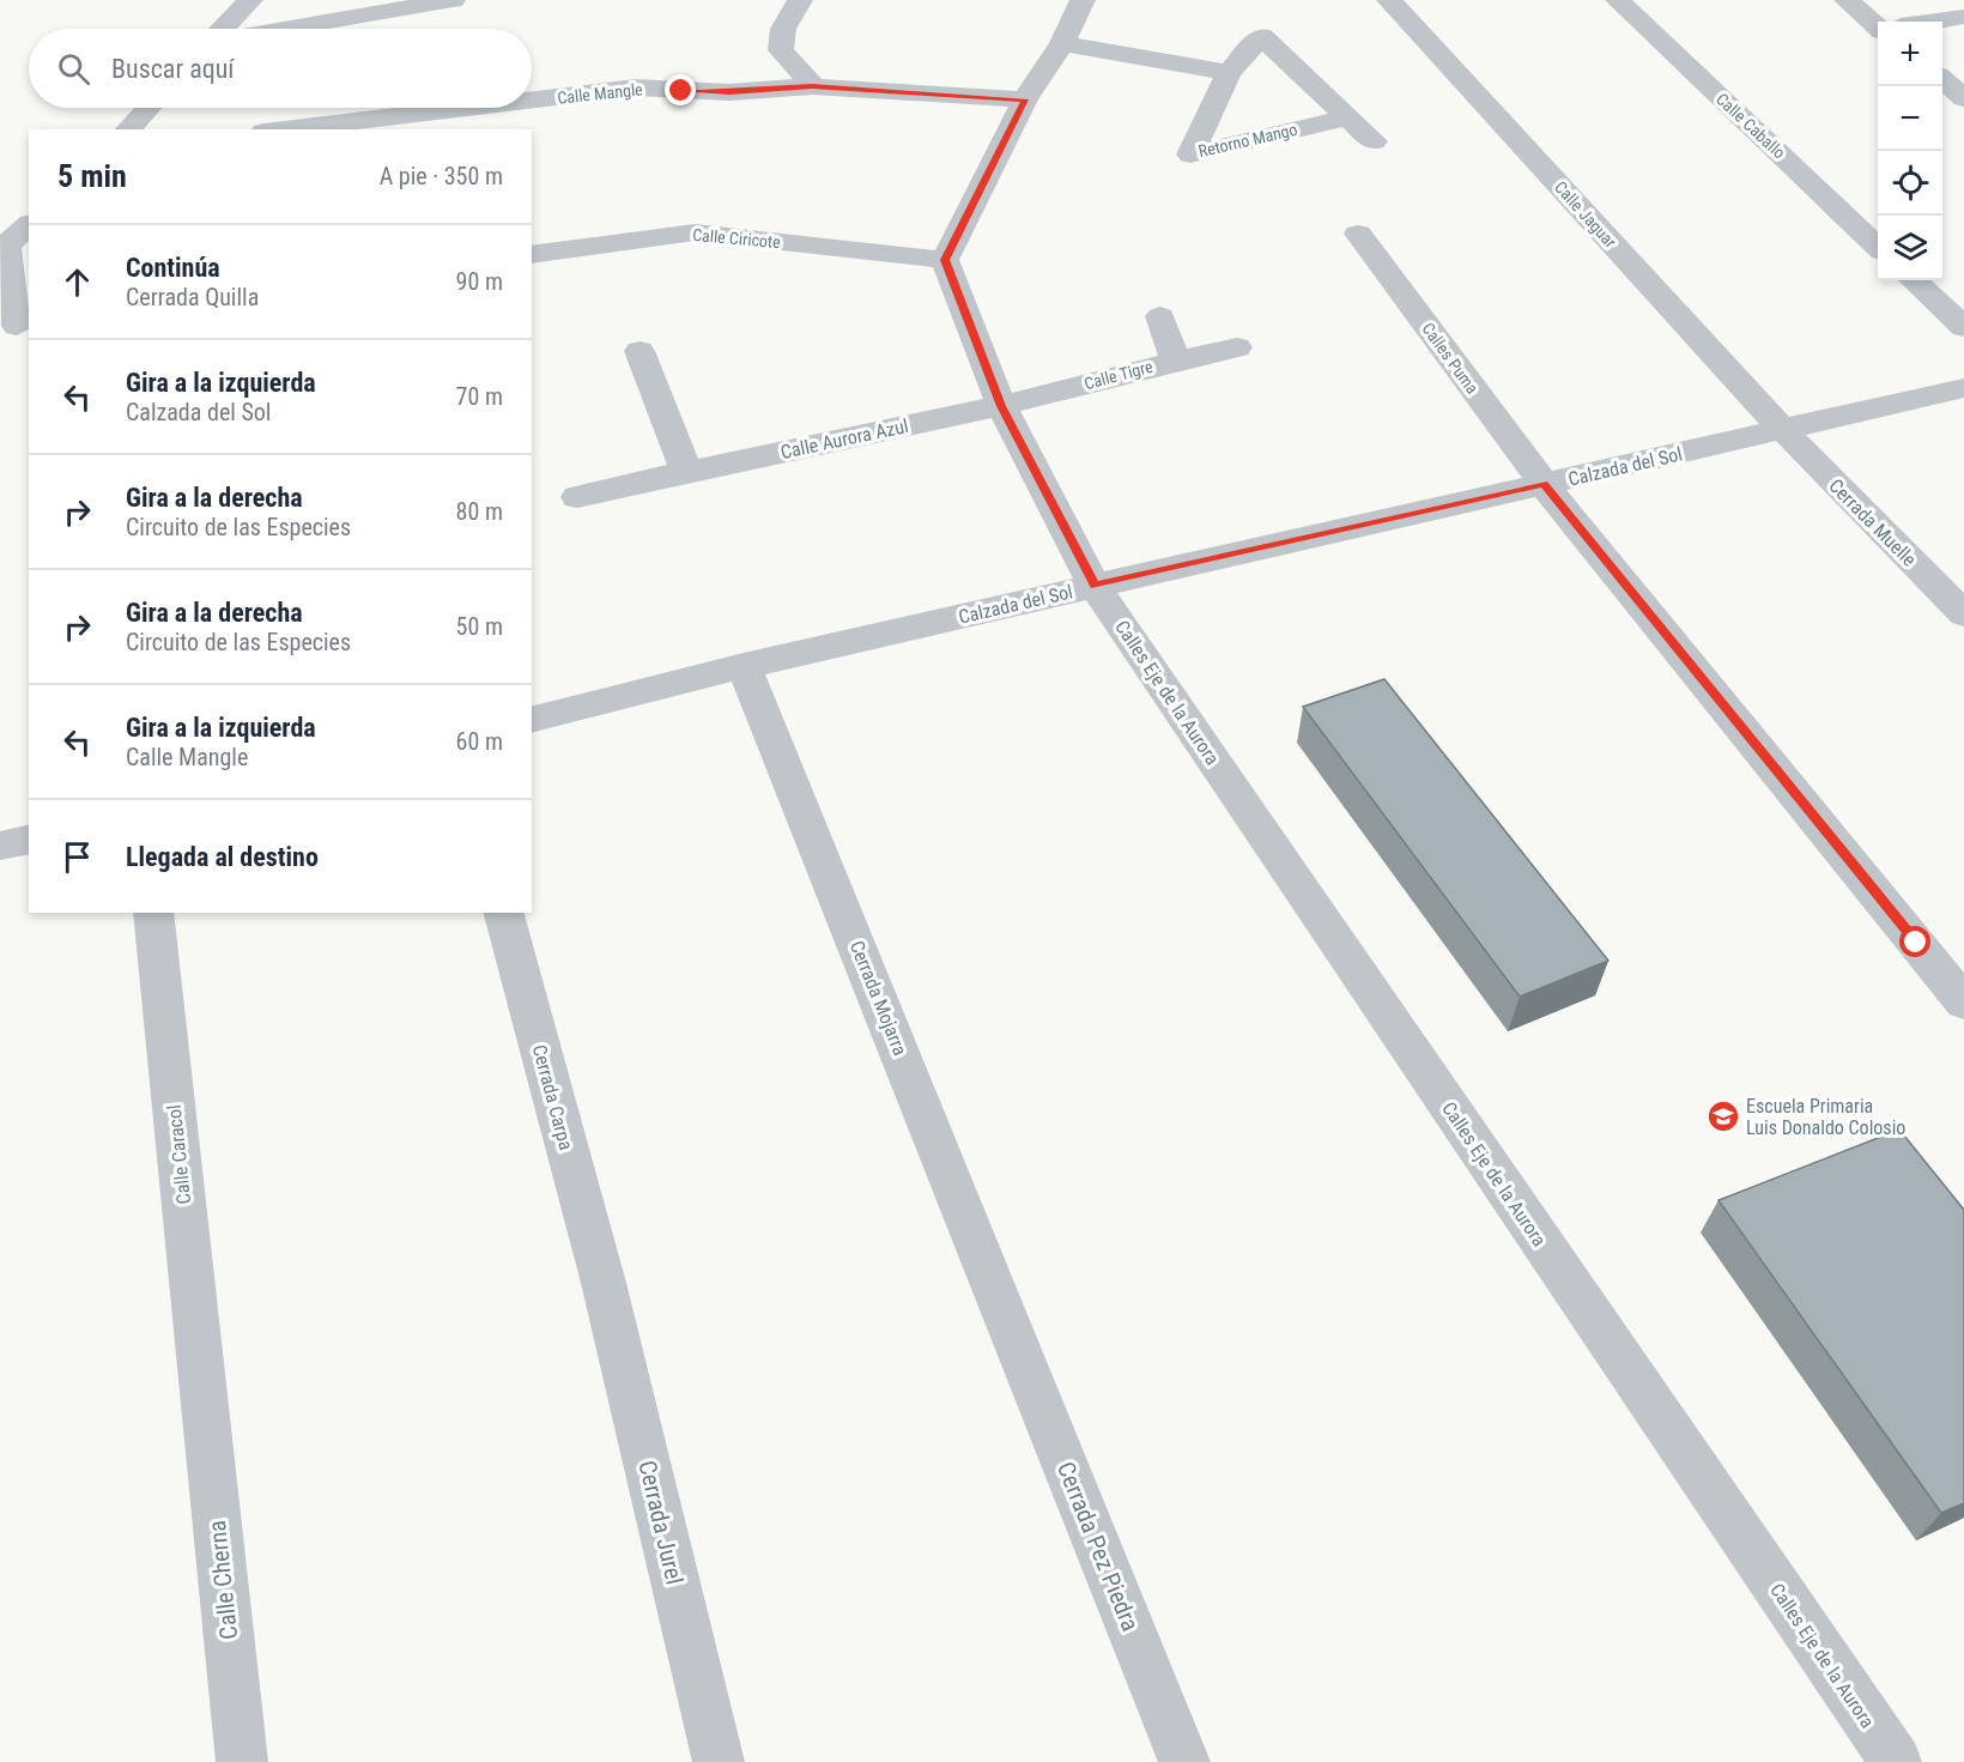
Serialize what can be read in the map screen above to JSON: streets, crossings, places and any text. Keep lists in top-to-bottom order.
{
  "streets": {
    "street": [
      "Calle Mangle",
      "Calle Caballo",
      "Retorno Mango",
      "Calle Jaguar",
      "Calle Ciricote",
      "Calles Puma",
      "Calle Tigre",
      "Calle Aurora Azul",
      "Calzada del Sol",
      "Cerrada Muelle",
      "Calles Eje de la Aurora",
      "Cerrada Mojarra",
      "Cerrada Carpa",
      "Calle Caracol",
      "Cerrada Jurel",
      "Cerrada Pez Piedra",
      "Calle Cherna"
    ]
  },
  "crossings": [
    ["Calle Jaguar", "Calzada del Sol"],
    ["Calle Jaguar", "Cerrada Muelle"],
    ["Calle Ciricote", "Calles Eje de la Aurora"],
    ["Calles Puma", "Calzada del Sol"],
    ["Calle Tigre", "Calle Aurora Azul"],
    ["Calle Tigre", "Calles Eje de la Aurora"],
    ["Calle Aurora Azul", "Calles Eje de la Aurora"],
    ["Calzada del Sol", "Cerrada Muelle"],
    ["Calzada del Sol", "Calles Eje de la Aurora"],
    ["Calzada del Sol", "Cerrada Mojarra"],
    ["Cerrada Mojarra", "Cerrada Pez Piedra"],
    ["Cerrada Carpa", "Cerrada Jurel"],
    ["Calle Caracol", "Calle Cherna"]
  ],
  "places": {
    "school or university": ["Escuela Primaria Luis Donaldo Colosio"]
  },
  "page": {
    "map_buttons": ["+", "−"],
    "search": "Buscar aquí",
    "heading": ["5 min", "A pie · 350 m"],
    "list": [
      ["Continúa", "Cerrada Quilla", "90 m"],
      ["Gira a la izquierda", "Calzada del Sol", "70 m"],
      ["Gira a la derecha", "Circuito de las Especies", "80 m"],
      ["Gira a la derecha", "Circuito de las Especies", "50 m"],
      ["Gira a la izquierda", "Calle Mangle", "60 m"],
      "Llegada al destino"
    ]
  }
}
